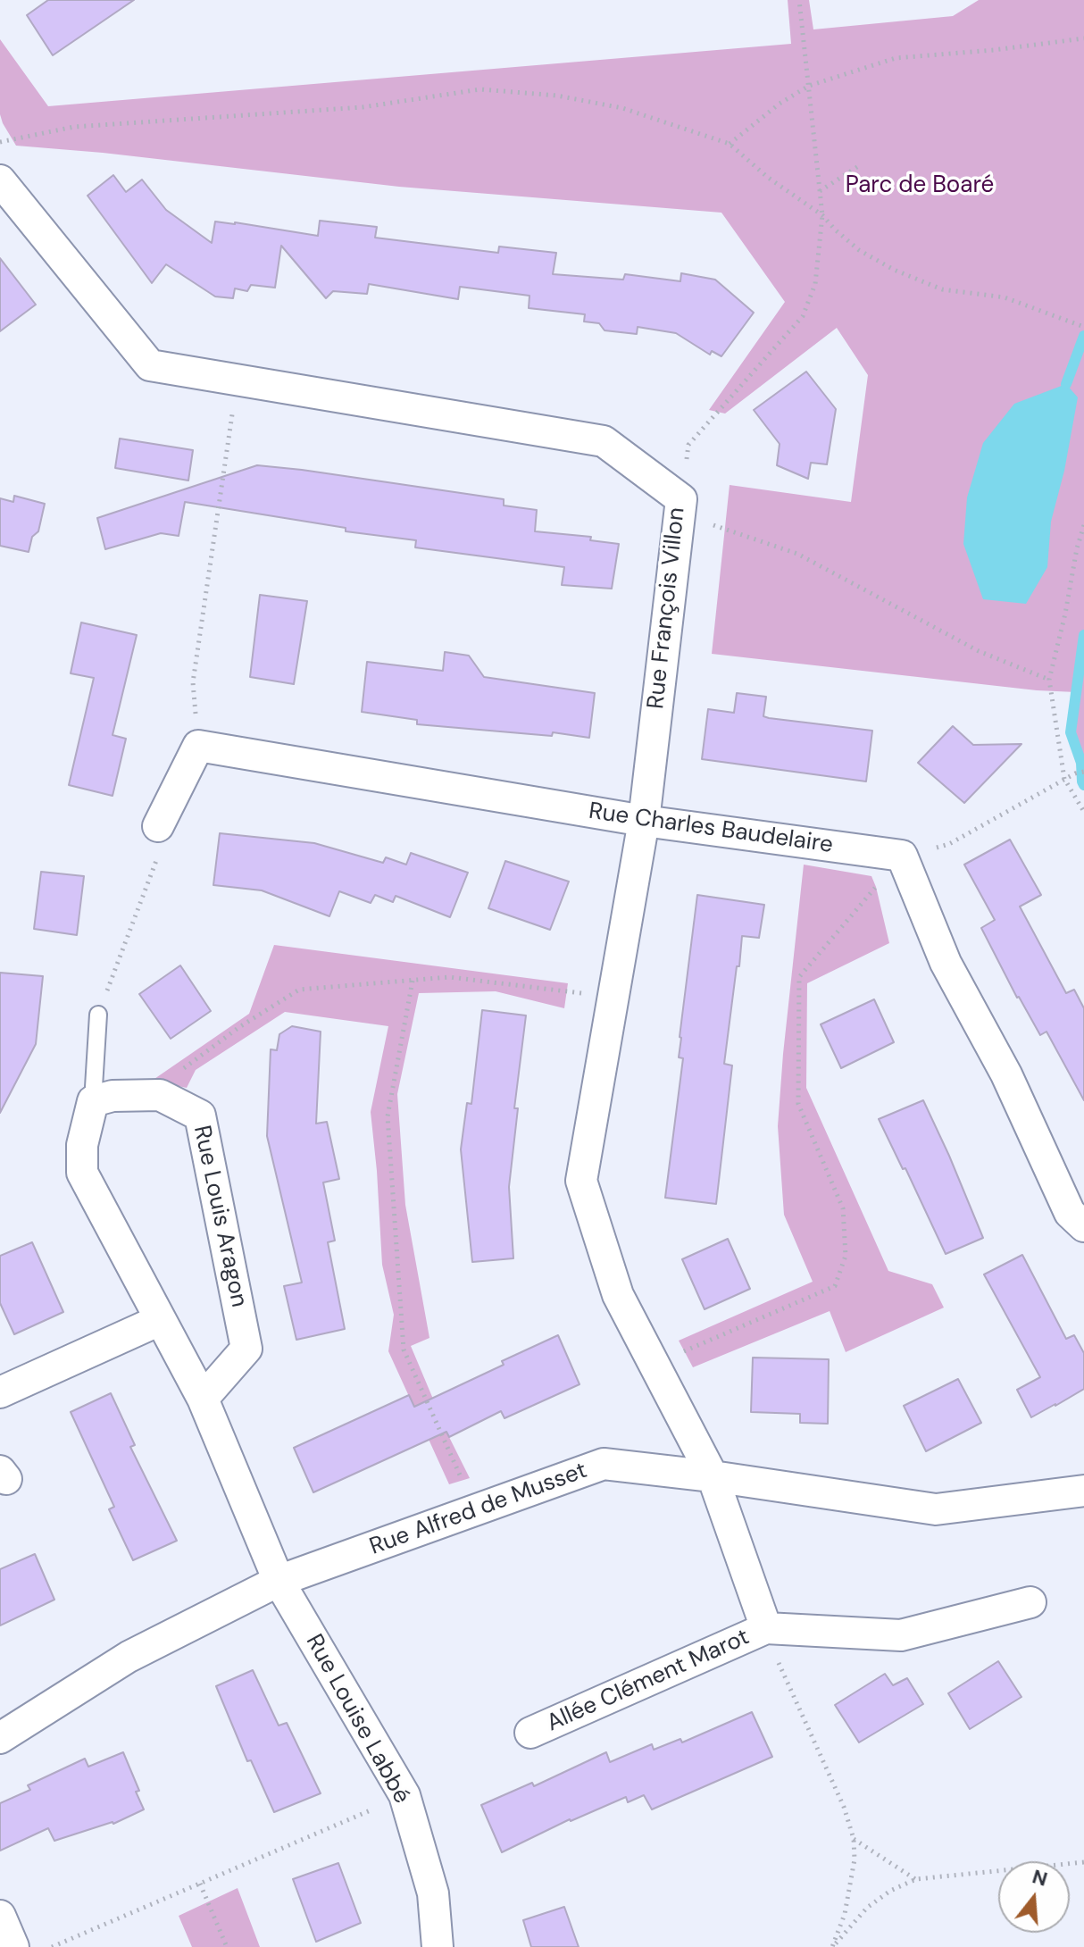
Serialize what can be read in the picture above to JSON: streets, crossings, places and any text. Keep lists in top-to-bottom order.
{
  "streets": {
    "street": [
      "Rue François Villon",
      "Rue Charles Baudelaire",
      "Rue Louis Aragon",
      "Rue Alfred de Musset",
      "Allée Clément Marot",
      "Rue Louise Labbé"
    ]
  },
  "crossings": [
    ["Rue François Villon", "Rue Charles Baudelaire"],
    ["Rue François Villon", "Rue Alfred de Musset"],
    ["Rue François Villon", "Allée Clément Marot"],
    ["Rue Alfred de Musset", "Allée Clément Marot"],
    ["Rue Alfred de Musset", "Rue Louise Labbé"]
  ],
  "parks": ["Parc de Boaré"],
  "north": "top"
}
